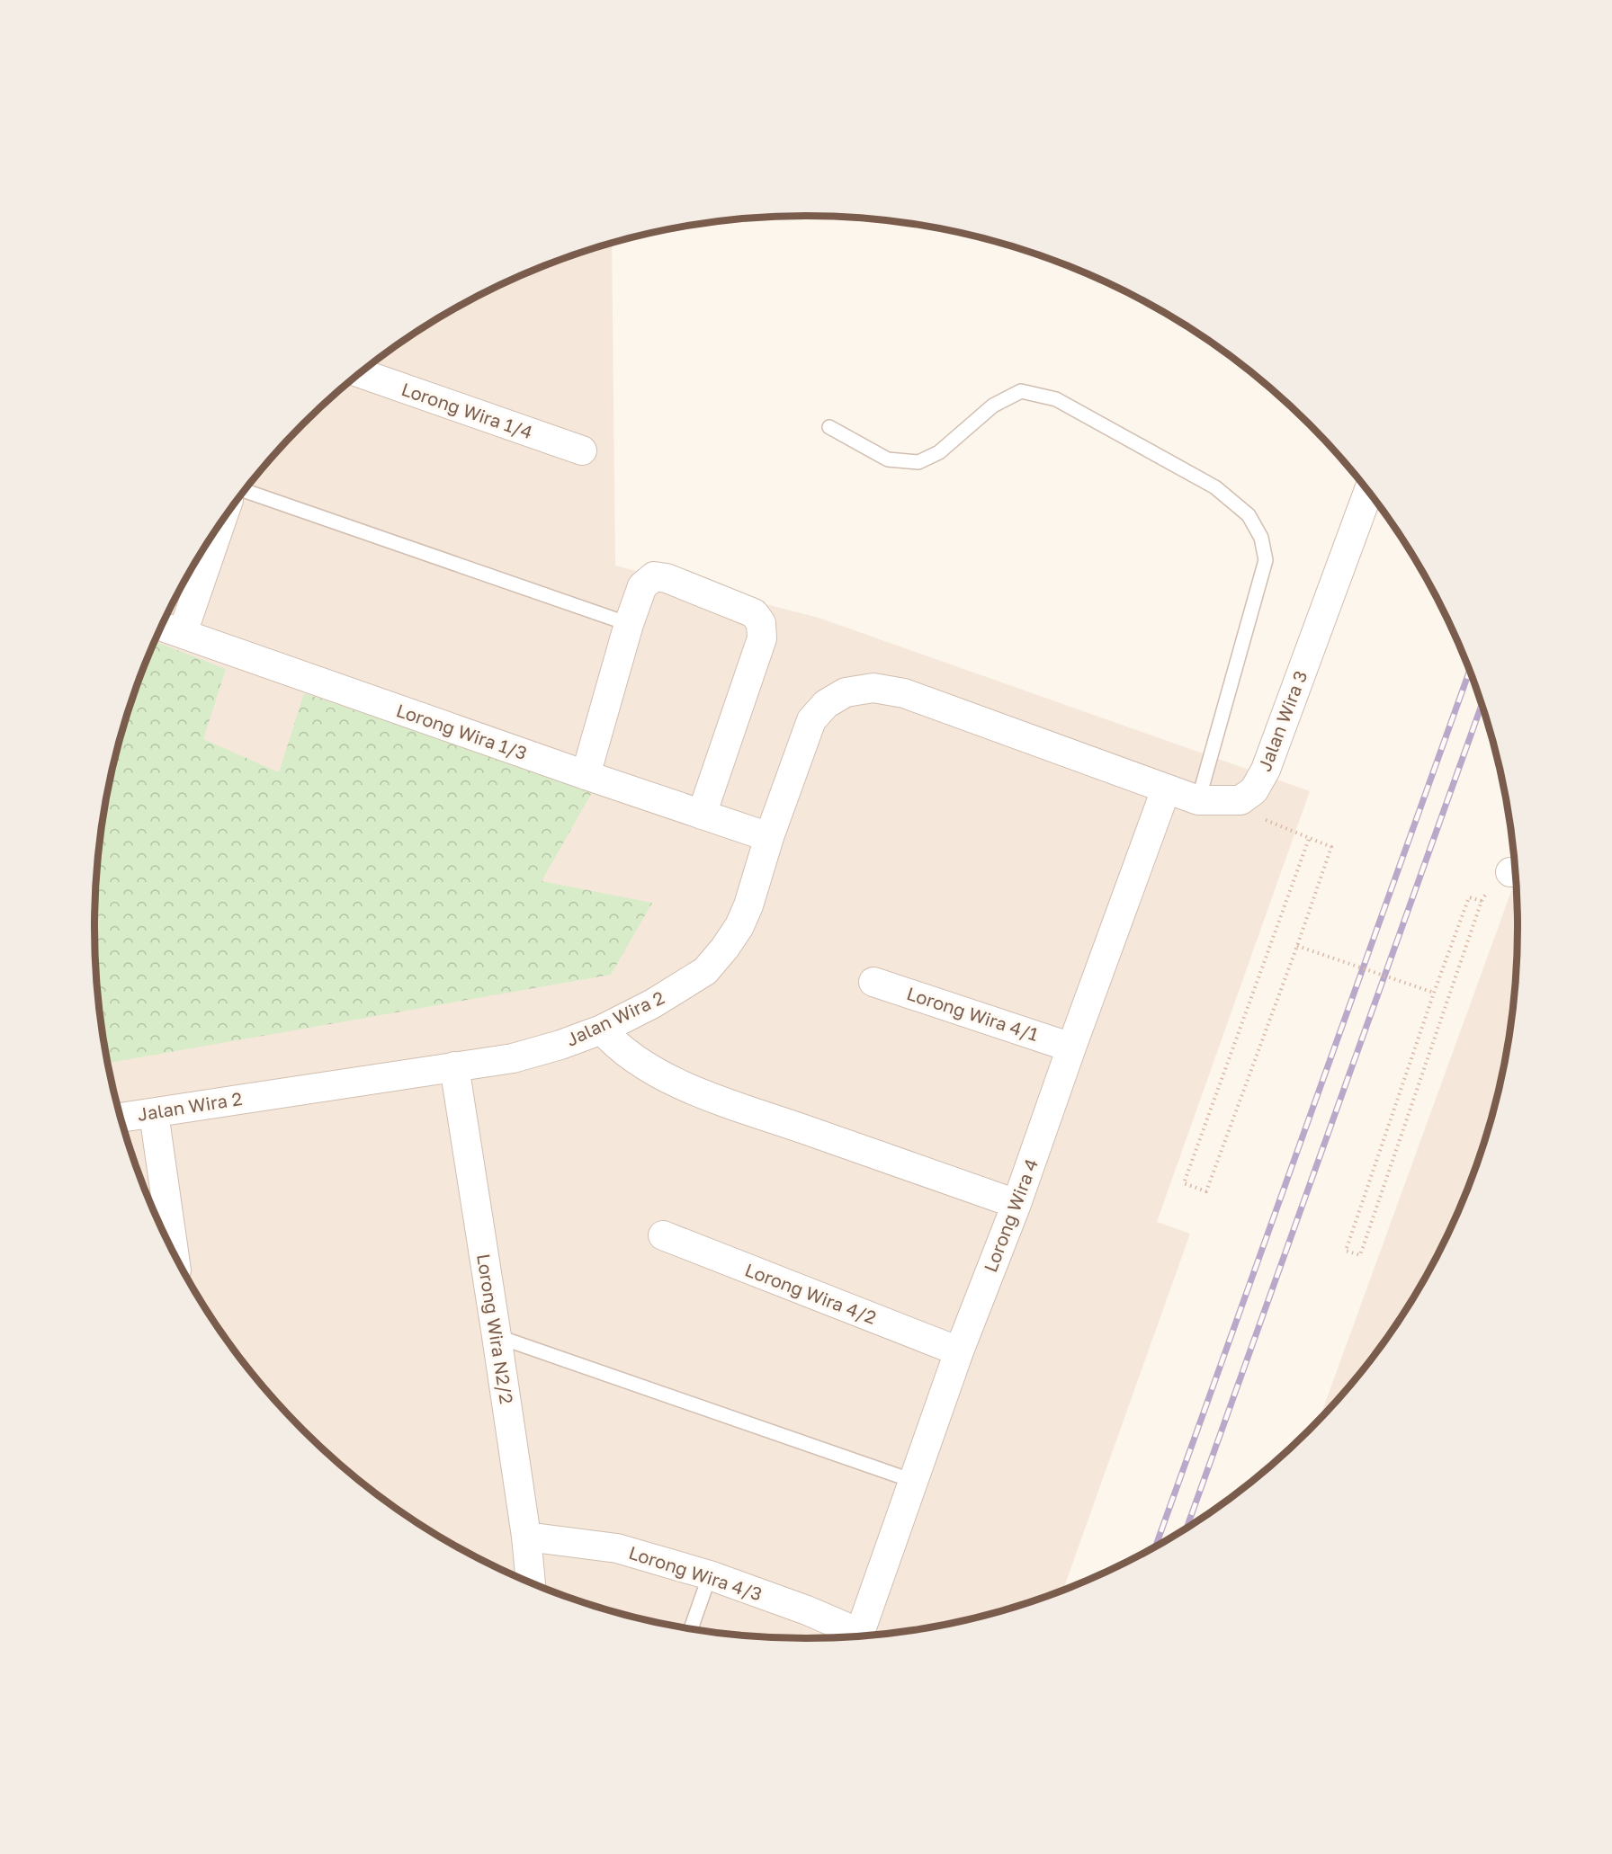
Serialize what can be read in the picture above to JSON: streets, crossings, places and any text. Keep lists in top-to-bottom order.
{
  "streets": {
    "street": [
      "Lorong Wira 1/4",
      "Jalan Wira 3",
      "Lorong Wira 1/3",
      "Lorong Wira 4/1",
      "Jalan Wira 2",
      "Lorong Wira 4",
      "Lorong Wira 4/2",
      "Lorong Wira N2/2",
      "Lorong Wira 4/3"
    ]
  },
  "crossings": [
    ["Jalan Wira 3", "Jalan Wira 2"],
    ["Jalan Wira 3", "Lorong Wira 4"],
    ["Lorong Wira 1/3", "Jalan Wira 2"],
    ["Lorong Wira 4/1", "Lorong Wira 4"],
    ["Jalan Wira 2", "Lorong Wira N2/2"],
    ["Lorong Wira 4", "Lorong Wira 4/2"],
    ["Lorong Wira N2/2", "Lorong Wira 4/3"]
  ]
}
